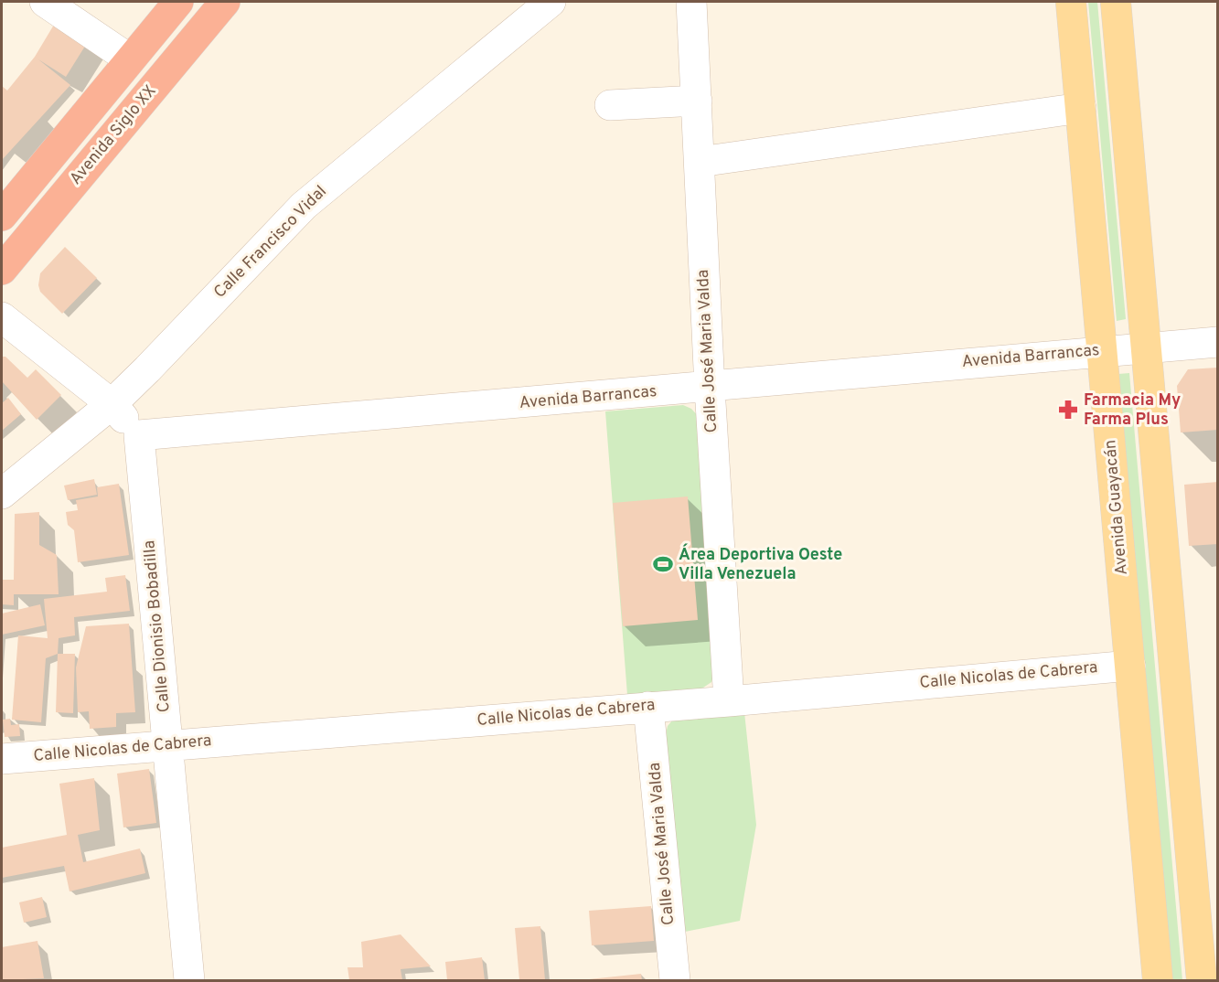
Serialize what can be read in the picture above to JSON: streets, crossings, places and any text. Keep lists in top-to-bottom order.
{
  "streets": {
    "highway": ["Avenida Siglo XX"],
    "main road": ["Avenida Guayacán"],
    "street": [
      "Calle Francisco Vidal",
      "Calle José Maria Valda",
      "Avenida Barrancas",
      "Calle Dionisio Bobadilla",
      "Calle Nicolas de Cabrera"
    ]
  },
  "crossings": [
    ["Calle José Maria Valda", "Avenida Barrancas"],
    ["Calle José Maria Valda", "Calle Nicolas de Cabrera"],
    ["Avenida Barrancas", "Avenida Guayacán"],
    ["Avenida Barrancas", "Calle Dionisio Bobadilla"],
    ["Avenida Guayacán", "Calle Nicolas de Cabrera"],
    ["Calle Dionisio Bobadilla", "Calle Nicolas de Cabrera"]
  ],
  "places": {
    "pharmacy": ["Farmacia My Farma Plus"],
    "sports": ["Área Deportiva Oeste Villa Venezuela"]
  }
}
